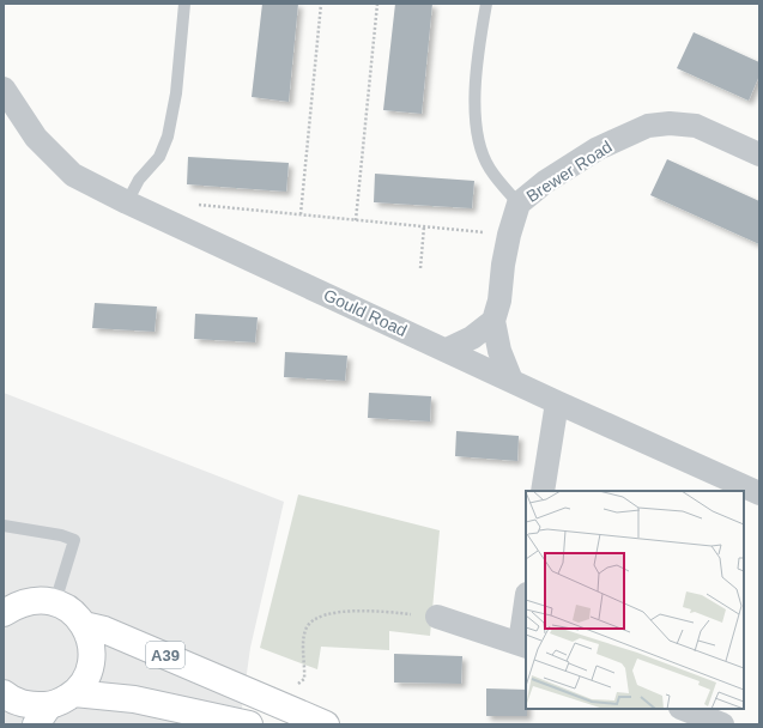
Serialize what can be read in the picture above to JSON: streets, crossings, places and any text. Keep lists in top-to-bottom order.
{
  "streets": {
    "main road": ["A39"],
    "street": ["Brewer Road", "Gould Road"]
  },
  "crossings": [
    ["Brewer Road", "Gould Road"]
  ]
}
